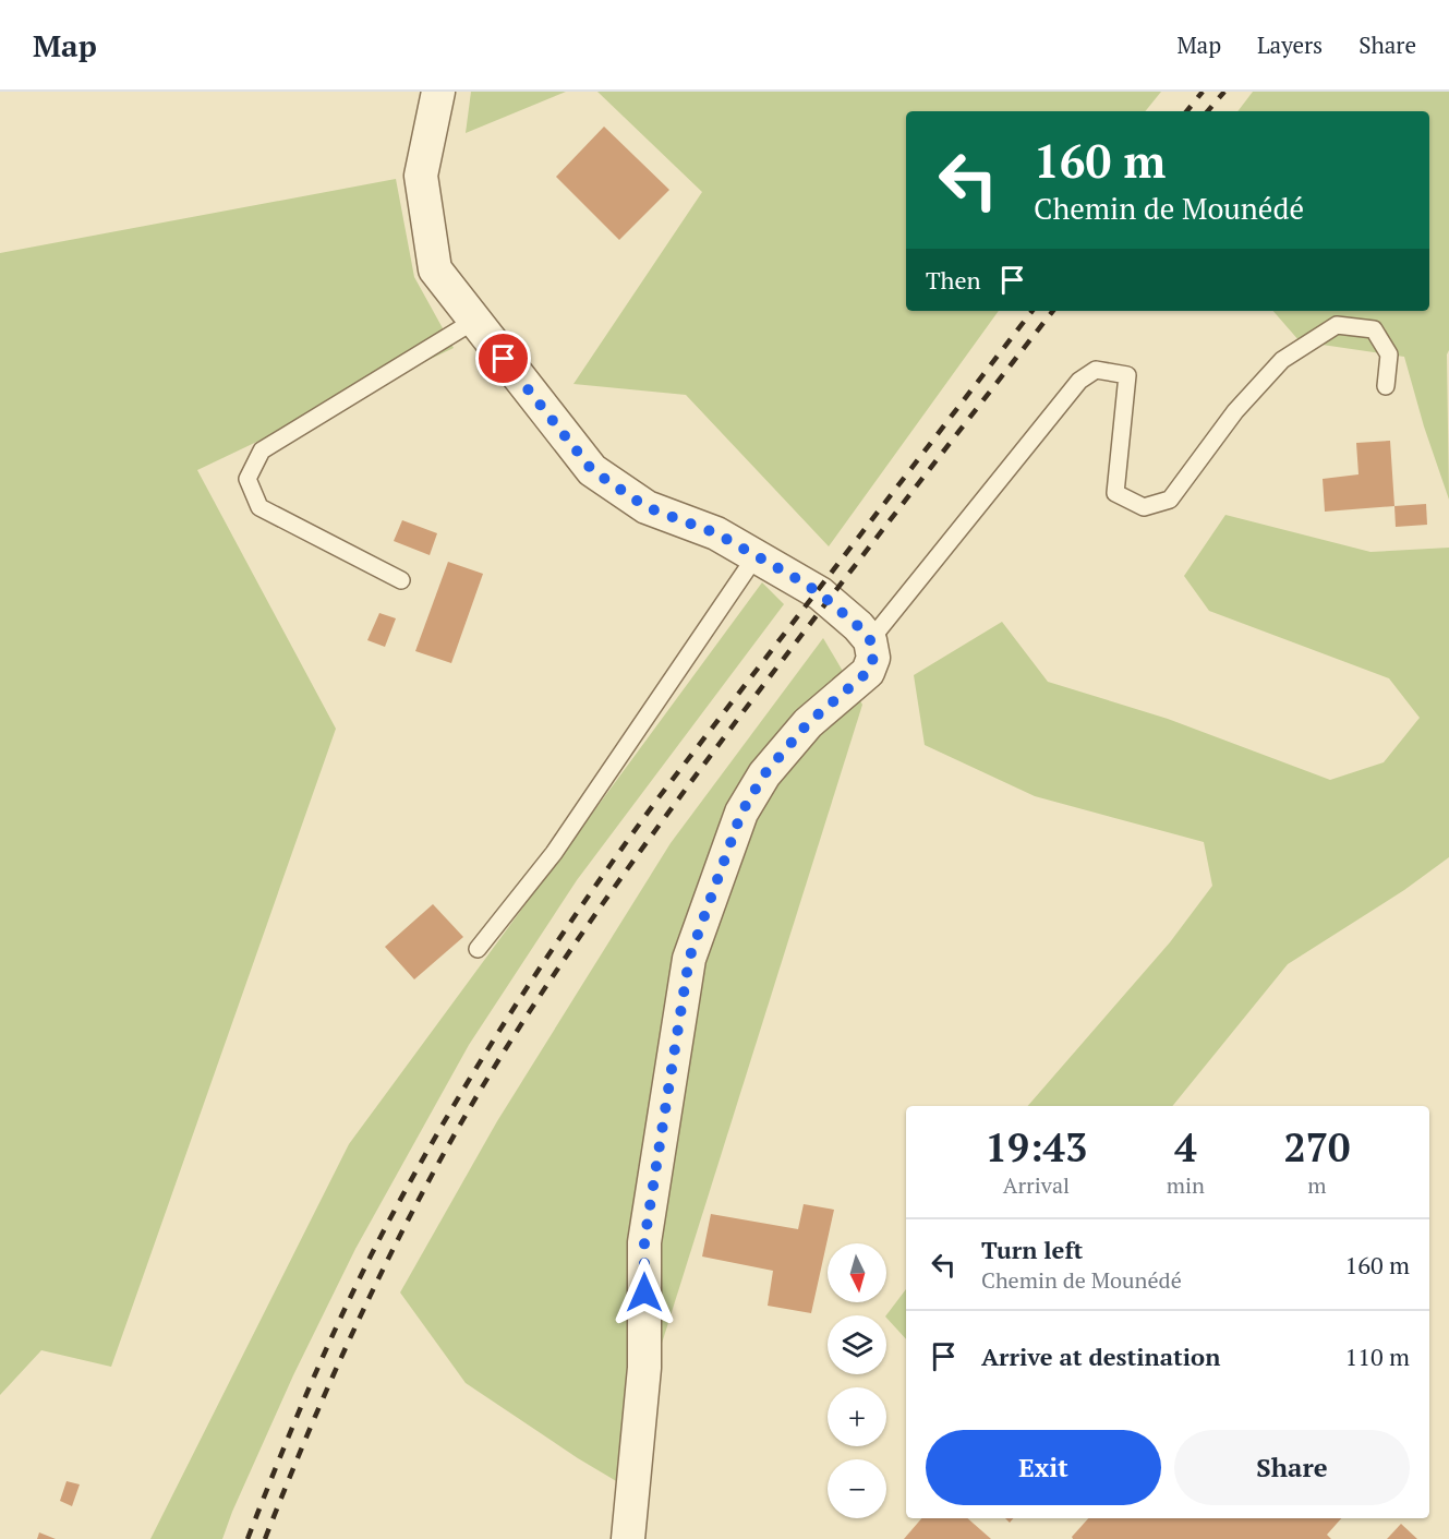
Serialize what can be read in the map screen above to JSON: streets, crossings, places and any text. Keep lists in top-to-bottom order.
{
  "north": "bottom",
  "page": {
    "header": "Map",
    "nav": ["Map", "Layers", "Share"],
    "turn": ["160 m", "Chemin de Mounédé"],
    "then": "Then",
    "eta": [
      "19:43",
      "Arrival",
      "4",
      "min",
      "270",
      "m"
    ],
    "list": [
      {
        "name": "Turn left",
        "note": "Chemin de Mounédé",
        "value": "160 m"
      },
      {
        "name": "Arrive at destination",
        "value": "110 m"
      }
    ],
    "map_buttons": ["+", "−"],
    "buttons": ["Exit", "Share"]
  }
}
